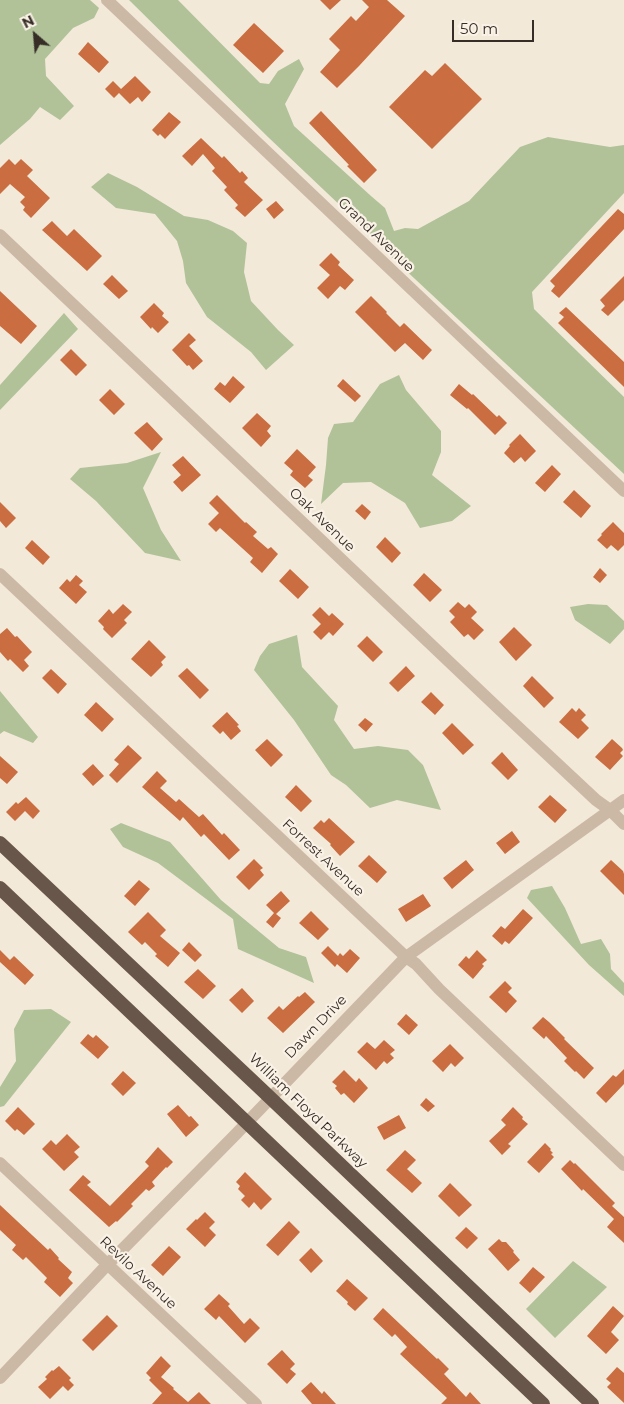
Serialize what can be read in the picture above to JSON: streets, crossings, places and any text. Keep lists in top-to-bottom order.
{
  "streets": {
    "highway": ["William Floyd Parkway"],
    "street": [
      "Grand Avenue",
      "Oak Avenue",
      "Forrest Avenue",
      "Dawn Drive",
      "Revilo Avenue"
    ]
  },
  "crossings": [
    ["Oak Avenue", "Dawn Drive"],
    ["Forrest Avenue", "Dawn Drive"],
    ["Dawn Drive", "William Floyd Parkway"],
    ["Dawn Drive", "Revilo Avenue"]
  ],
  "scale_bar": "50 m",
  "north": "top left"
}
